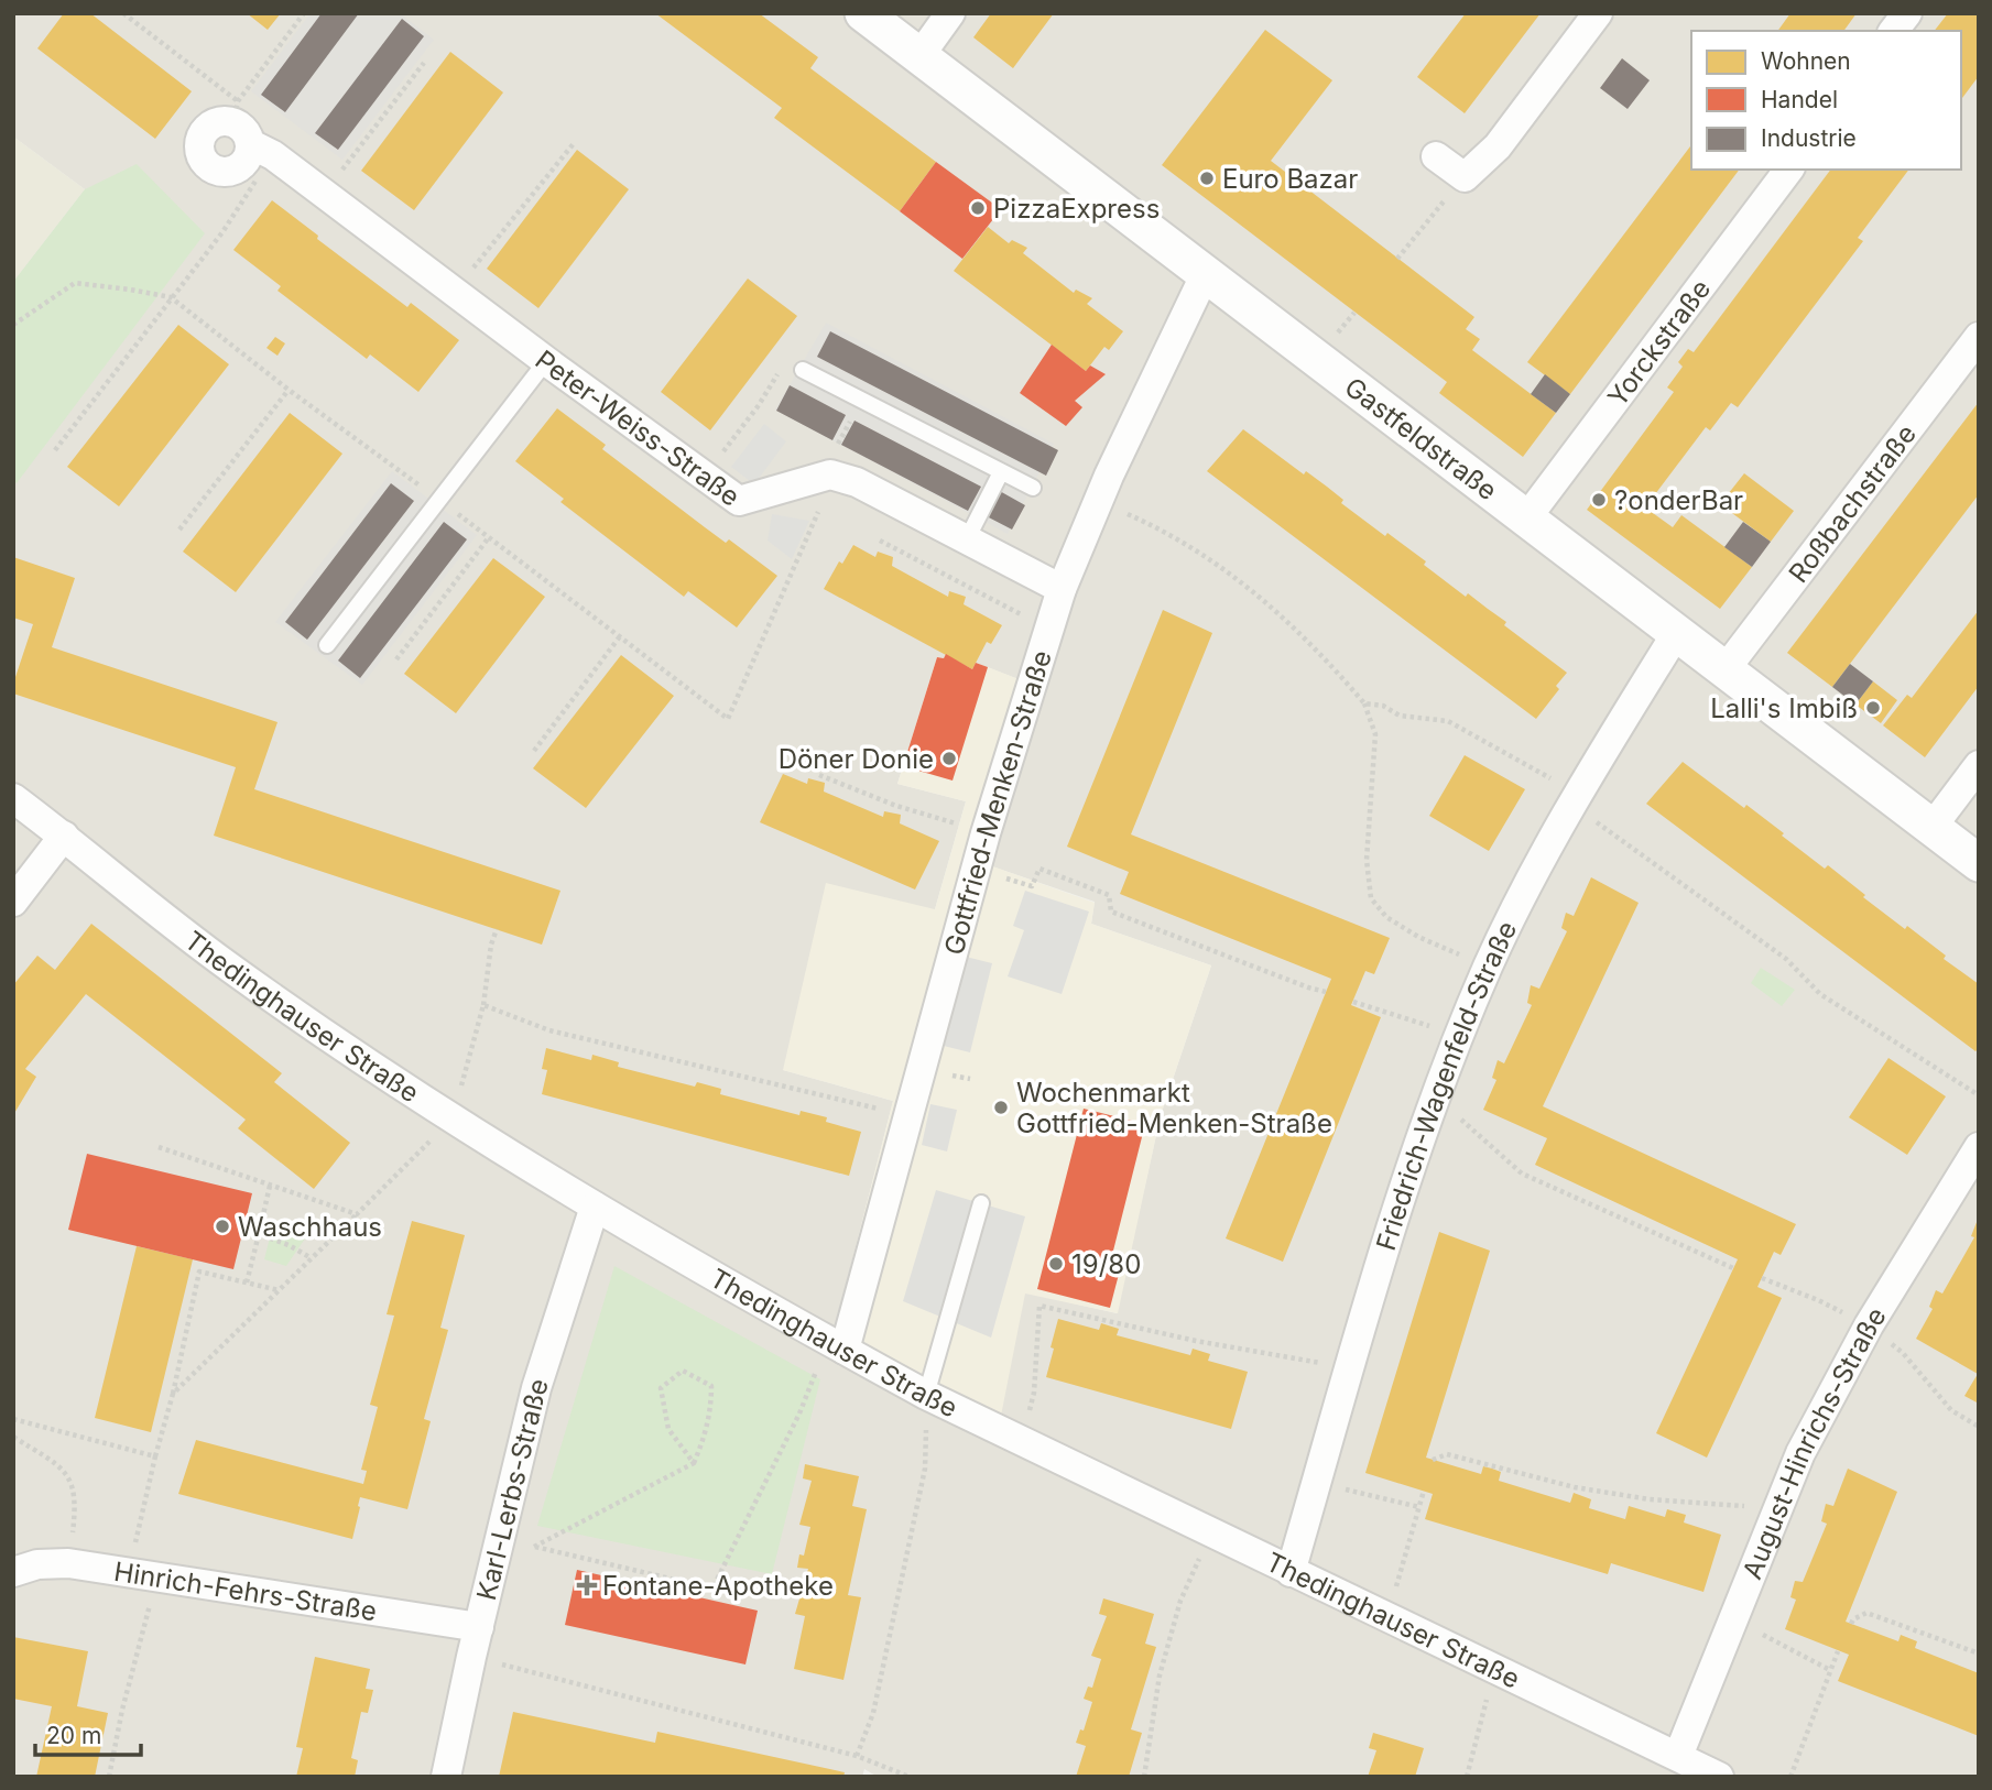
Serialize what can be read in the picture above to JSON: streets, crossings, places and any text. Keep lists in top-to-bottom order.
{
  "streets": {
    "street": [
      "Yorckstraße",
      "Peter-Weiss-Straße",
      "Gastfeldstraße",
      "Roßbachstraße",
      "Gottfried-Menken-Straße",
      "Thedinghauser Straße",
      "Friedrich-Wagenfeld-Straße",
      "August-Hinrichs-Straße",
      "Karl-Lerbs-Straße",
      "Hinrich-Fehrs-Straße"
    ]
  },
  "crossings": [
    ["Yorckstraße", "Gastfeldstraße"],
    ["Gastfeldstraße", "Roßbachstraße"],
    ["Gastfeldstraße", "Gottfried-Menken-Straße"],
    ["Gastfeldstraße", "Friedrich-Wagenfeld-Straße"],
    ["Gottfried-Menken-Straße", "Thedinghauser Straße"],
    ["Thedinghauser Straße", "Friedrich-Wagenfeld-Straße"],
    ["Thedinghauser Straße", "August-Hinrichs-Straße"],
    ["Thedinghauser Straße", "Karl-Lerbs-Straße"],
    ["Karl-Lerbs-Straße", "Hinrich-Fehrs-Straße"]
  ],
  "places": {
    "other": [
      "Euro Bazar",
      "PizzaExpress",
      "?onderBar",
      "Lalli's Imbiß",
      "Döner Donie",
      "Wochenmarkt Gottfried-Menken-Straße",
      "Waschhaus",
      "19/80"
    ],
    "health": ["Fontane-Apotheke"]
  },
  "legend": ["Wohnen", "Handel", "Industrie"],
  "scale_bar": "20 m"
}
